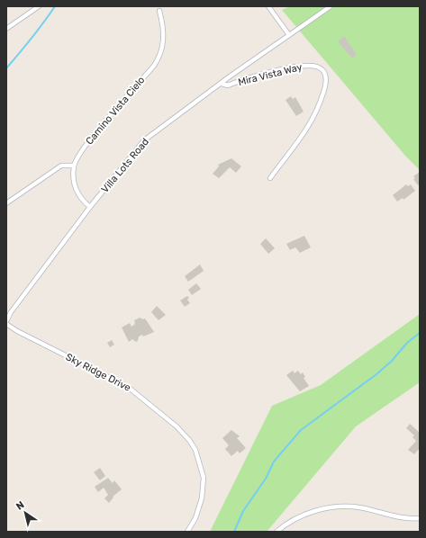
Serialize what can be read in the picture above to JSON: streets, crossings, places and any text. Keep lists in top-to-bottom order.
{
  "streets": {
    "street": [
      "Mira Vista Way",
      "Camino Vista Cielo",
      "Villa Lots Road",
      "Sky Ridge Drive"
    ]
  },
  "crossings": [
    ["Mira Vista Way", "Villa Lots Road"],
    ["Camino Vista Cielo", "Villa Lots Road"]
  ],
  "north": "top left"
}
